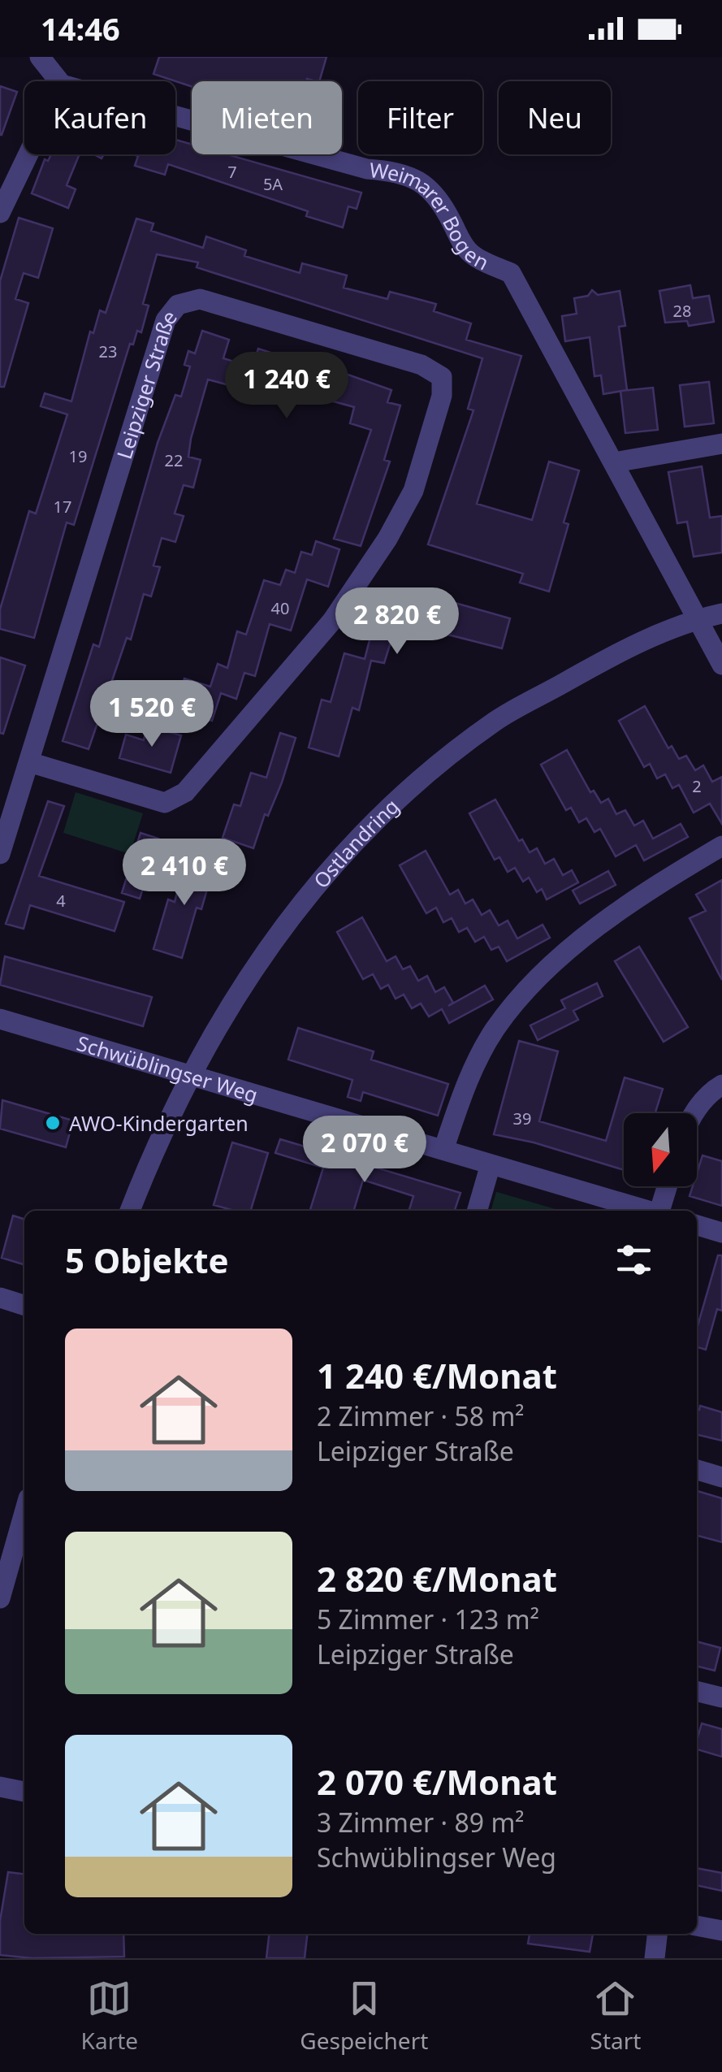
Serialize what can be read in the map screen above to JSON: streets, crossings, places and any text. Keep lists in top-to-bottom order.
{
  "streets": {
    "street": [
      "Weimarer Bogen",
      "Leipziger Straße",
      "Ostlandring",
      "Schwüblingser Weg"
    ]
  },
  "crossings": [
    ["Ostlandring", "Schwüblingser Weg"]
  ],
  "places": ["AWO-Kindergarten"],
  "house_numbers": [
    "7",
    "5A",
    "28",
    "23",
    "19",
    "22",
    "17",
    "40",
    "2",
    "4",
    "39"
  ],
  "north": "bottom",
  "page": {
    "status": "14:46",
    "chip": [
      "Kaufen",
      "Mieten",
      "Filter",
      "Neu"
    ],
    "price": [
      "1 240 €",
      "2 820 €",
      "1 520 €",
      "2 410 €",
      "2 070 €"
    ],
    "heading": "5 Objekte",
    "list": [
      {
        "name": "1 240 €/Monat",
        "note": "2 Zimmer · 58 m² · Leipziger Straße"
      },
      {
        "name": "2 820 €/Monat",
        "note": "5 Zimmer · 123 m² · Leipziger Straße"
      },
      {
        "name": "2 070 €/Monat",
        "note": "3 Zimmer · 89 m² · Schwüblingser Weg"
      }
    ],
    "tabs": ["Karte", "Gespeichert", "Start"]
  }
}
